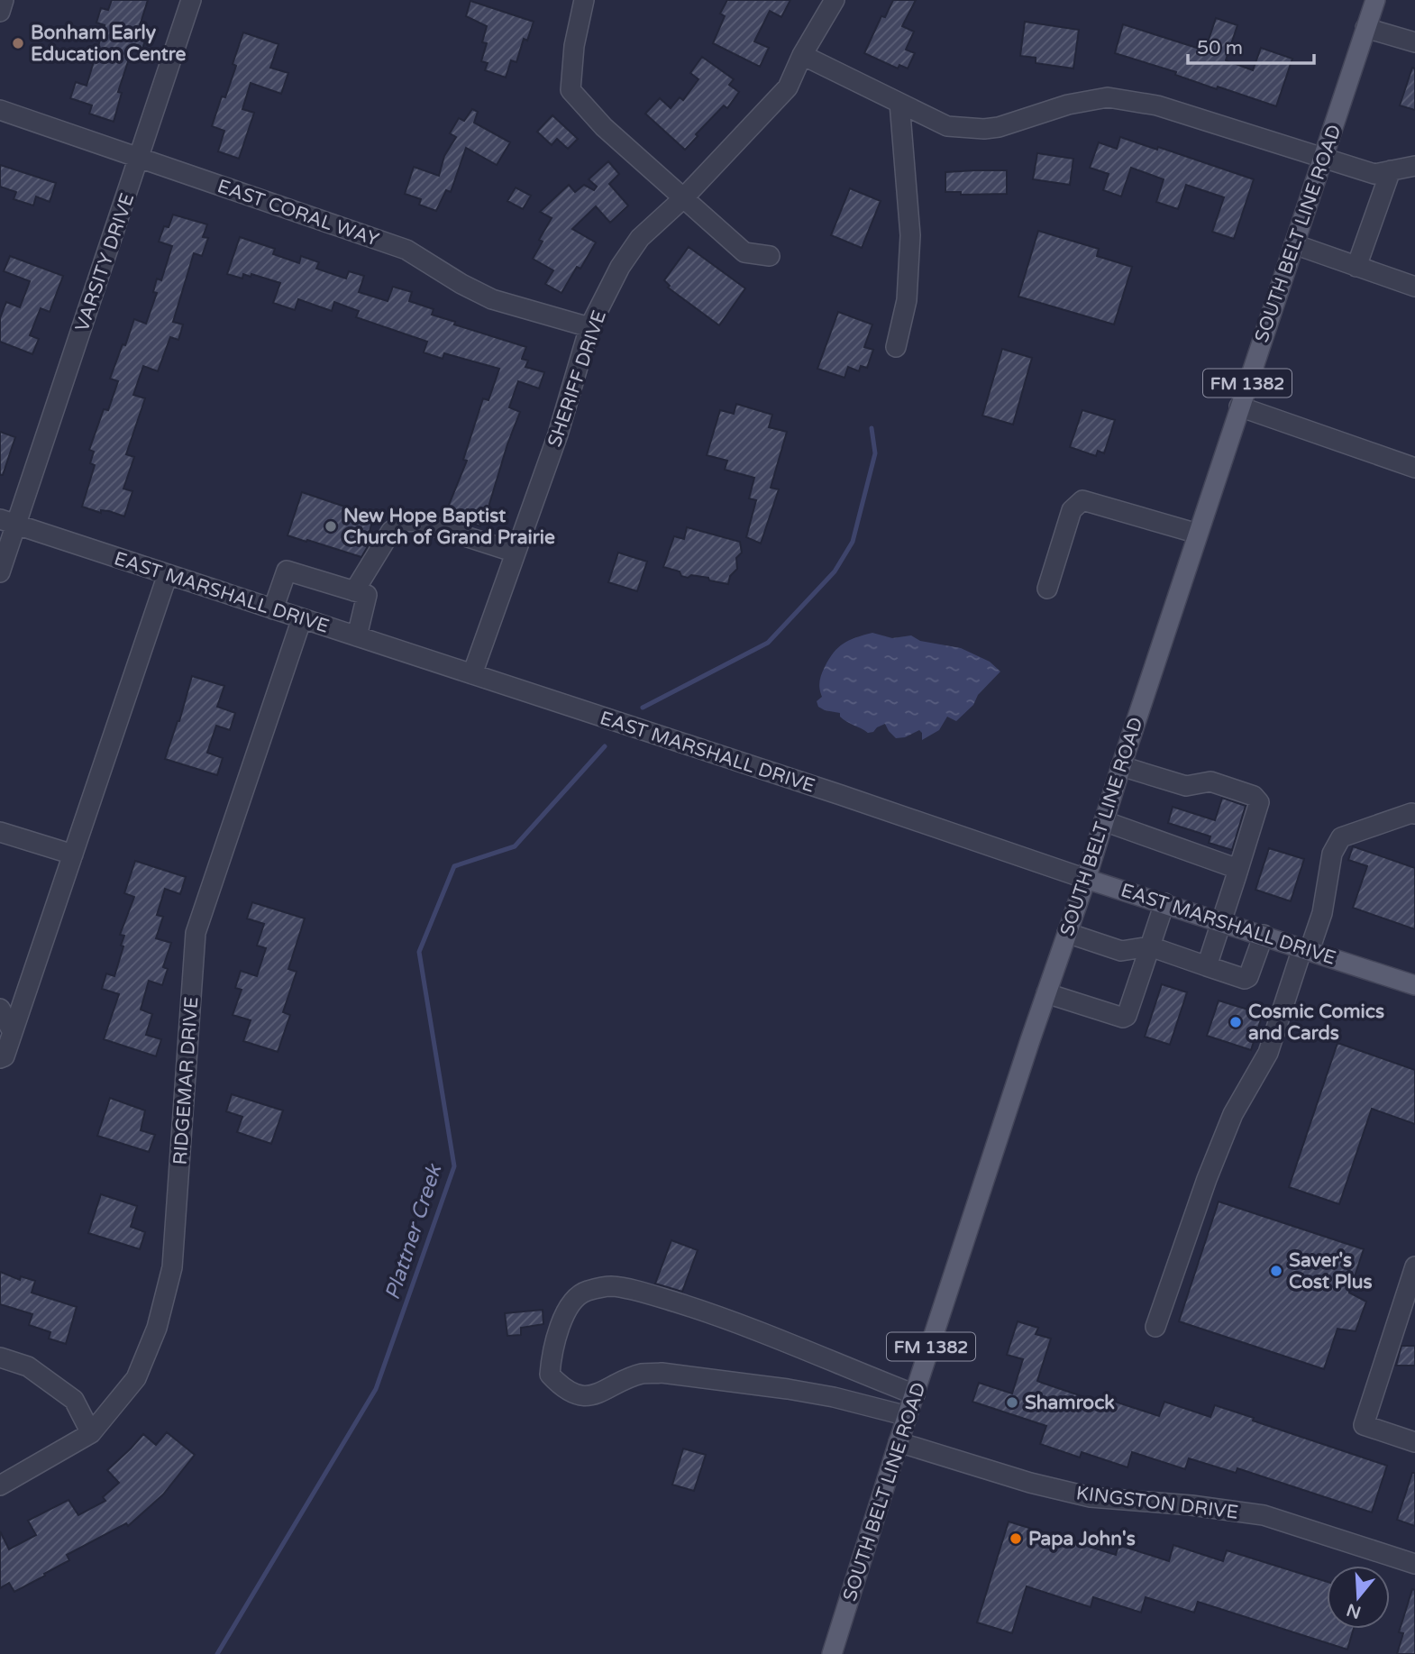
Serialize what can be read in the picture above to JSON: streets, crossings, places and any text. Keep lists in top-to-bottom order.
{
  "streets": {
    "main road": ["SOUTH BELT LINE ROAD", "FM 1382", "EAST MARSHALL DRIVE"],
    "street": [
      "EAST CORAL WAY",
      "VARSITY DRIVE",
      "SHERIFF DRIVE",
      "RIDGEMAR DRIVE",
      "KINGSTON DRIVE"
    ]
  },
  "crossings": [
    ["EAST CORAL WAY", "VARSITY DRIVE"],
    ["EAST CORAL WAY", "SHERIFF DRIVE"],
    ["SOUTH BELT LINE ROAD", "EAST MARSHALL DRIVE"],
    ["SOUTH BELT LINE ROAD", "KINGSTON DRIVE"],
    ["VARSITY DRIVE", "EAST MARSHALL DRIVE"],
    ["SHERIFF DRIVE", "EAST MARSHALL DRIVE"],
    ["EAST MARSHALL DRIVE", "RIDGEMAR DRIVE"]
  ],
  "water": ["Plattner Creek"],
  "places": [
    "Bonham Early Education Centre",
    "New Hope Baptist Church of Grand Prairie",
    "Cosmic Comics and Cards",
    "Saver's Cost Plus",
    "Shamrock",
    "Papa John's"
  ],
  "scale_bar": "50 m",
  "north": "bottom"
}
